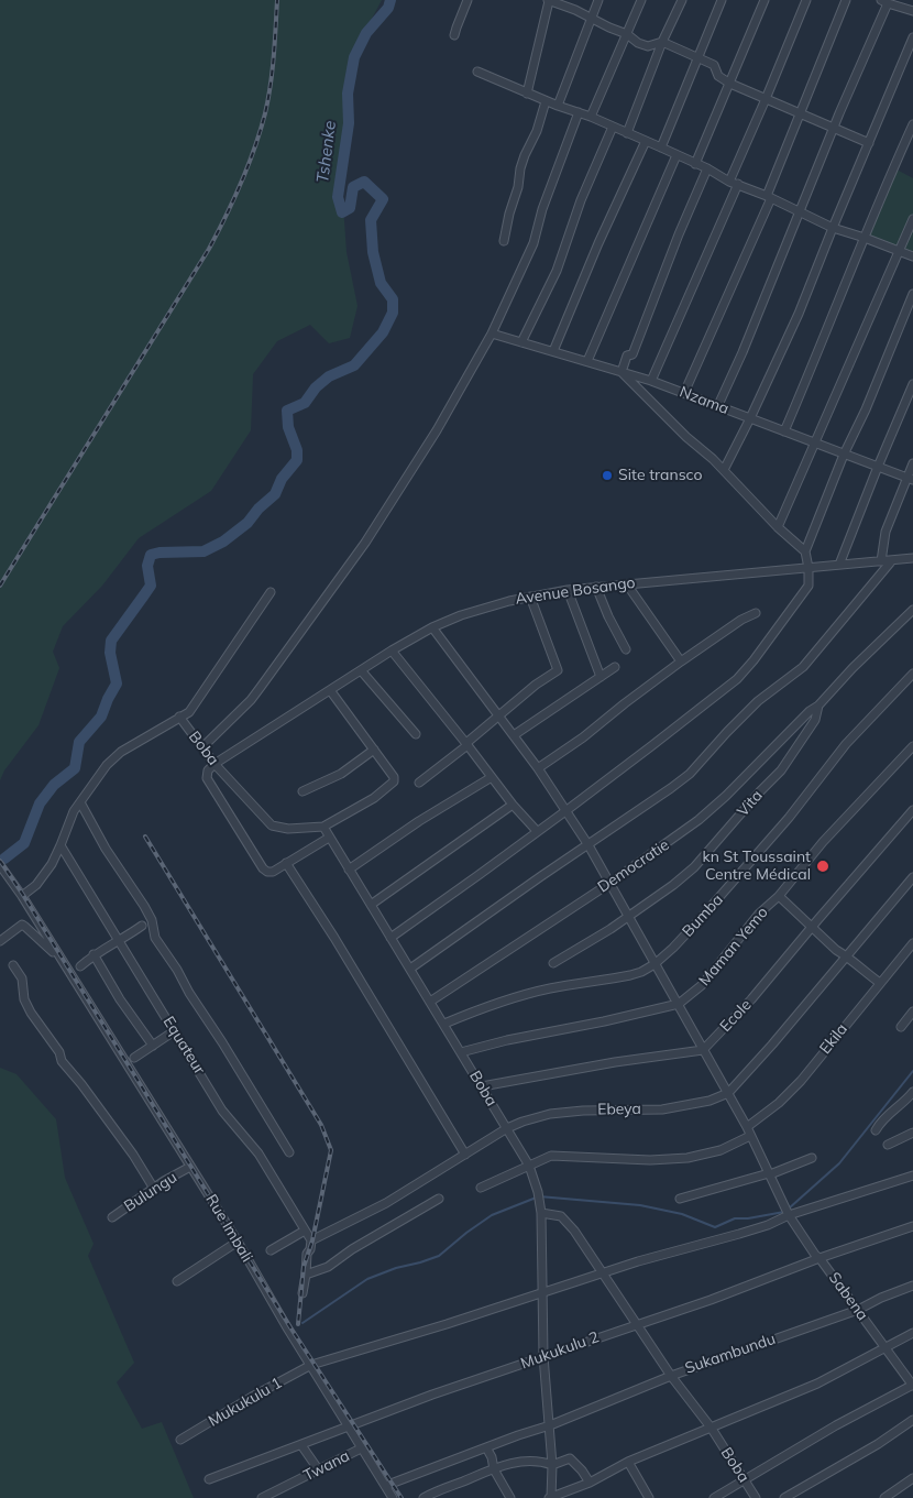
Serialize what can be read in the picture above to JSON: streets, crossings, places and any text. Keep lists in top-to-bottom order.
{
  "streets": {
    "street": [
      "Nzama",
      "Avenue Bosango",
      "Boba",
      "Vita",
      "Democratie",
      "Bumba",
      "Maman Yemo",
      "Ecole",
      "Ekila",
      "Equateur",
      "Ebeya",
      "Bulungu",
      "Rue Imbali",
      "Sabena",
      "Mukukulu 2",
      "Sukambundu",
      "Mukukulu 1",
      "Twana"
    ]
  },
  "crossings": [
    ["Avenue Bosango", "Boba"],
    ["Avenue Bosango", "Sabena"],
    ["Boba", "Democratie"],
    ["Boba", "Bumba"],
    ["Boba", "Maman Yemo"],
    ["Boba", "Ebeya"],
    ["Boba", "Mukukulu 2"],
    ["Boba", "Sukambundu"],
    ["Boba", "Mukukulu 1"],
    ["Vita", "Democratie"],
    ["Vita", "Sabena"],
    ["Democratie", "Sabena"],
    ["Bumba", "Sabena"],
    ["Maman Yemo", "Sabena"],
    ["Ecole", "Sabena"],
    ["Ekila", "Sabena"],
    ["Equateur", "Ebeya"],
    ["Ebeya", "Sabena"],
    ["Bulungu", "Rue Imbali"],
    ["Rue Imbali", "Mukukulu 2"],
    ["Rue Imbali", "Sukambundu"],
    ["Rue Imbali", "Mukukulu 1"],
    ["Rue Imbali", "Twana"],
    ["Sabena", "Mukukulu 2"],
    ["Sabena", "Sukambundu"],
    ["Sabena", "Mukukulu 1"]
  ],
  "water": ["Tshenke"],
  "places": ["Site transco", "kn St Toussaint Centre Médical"]
}
